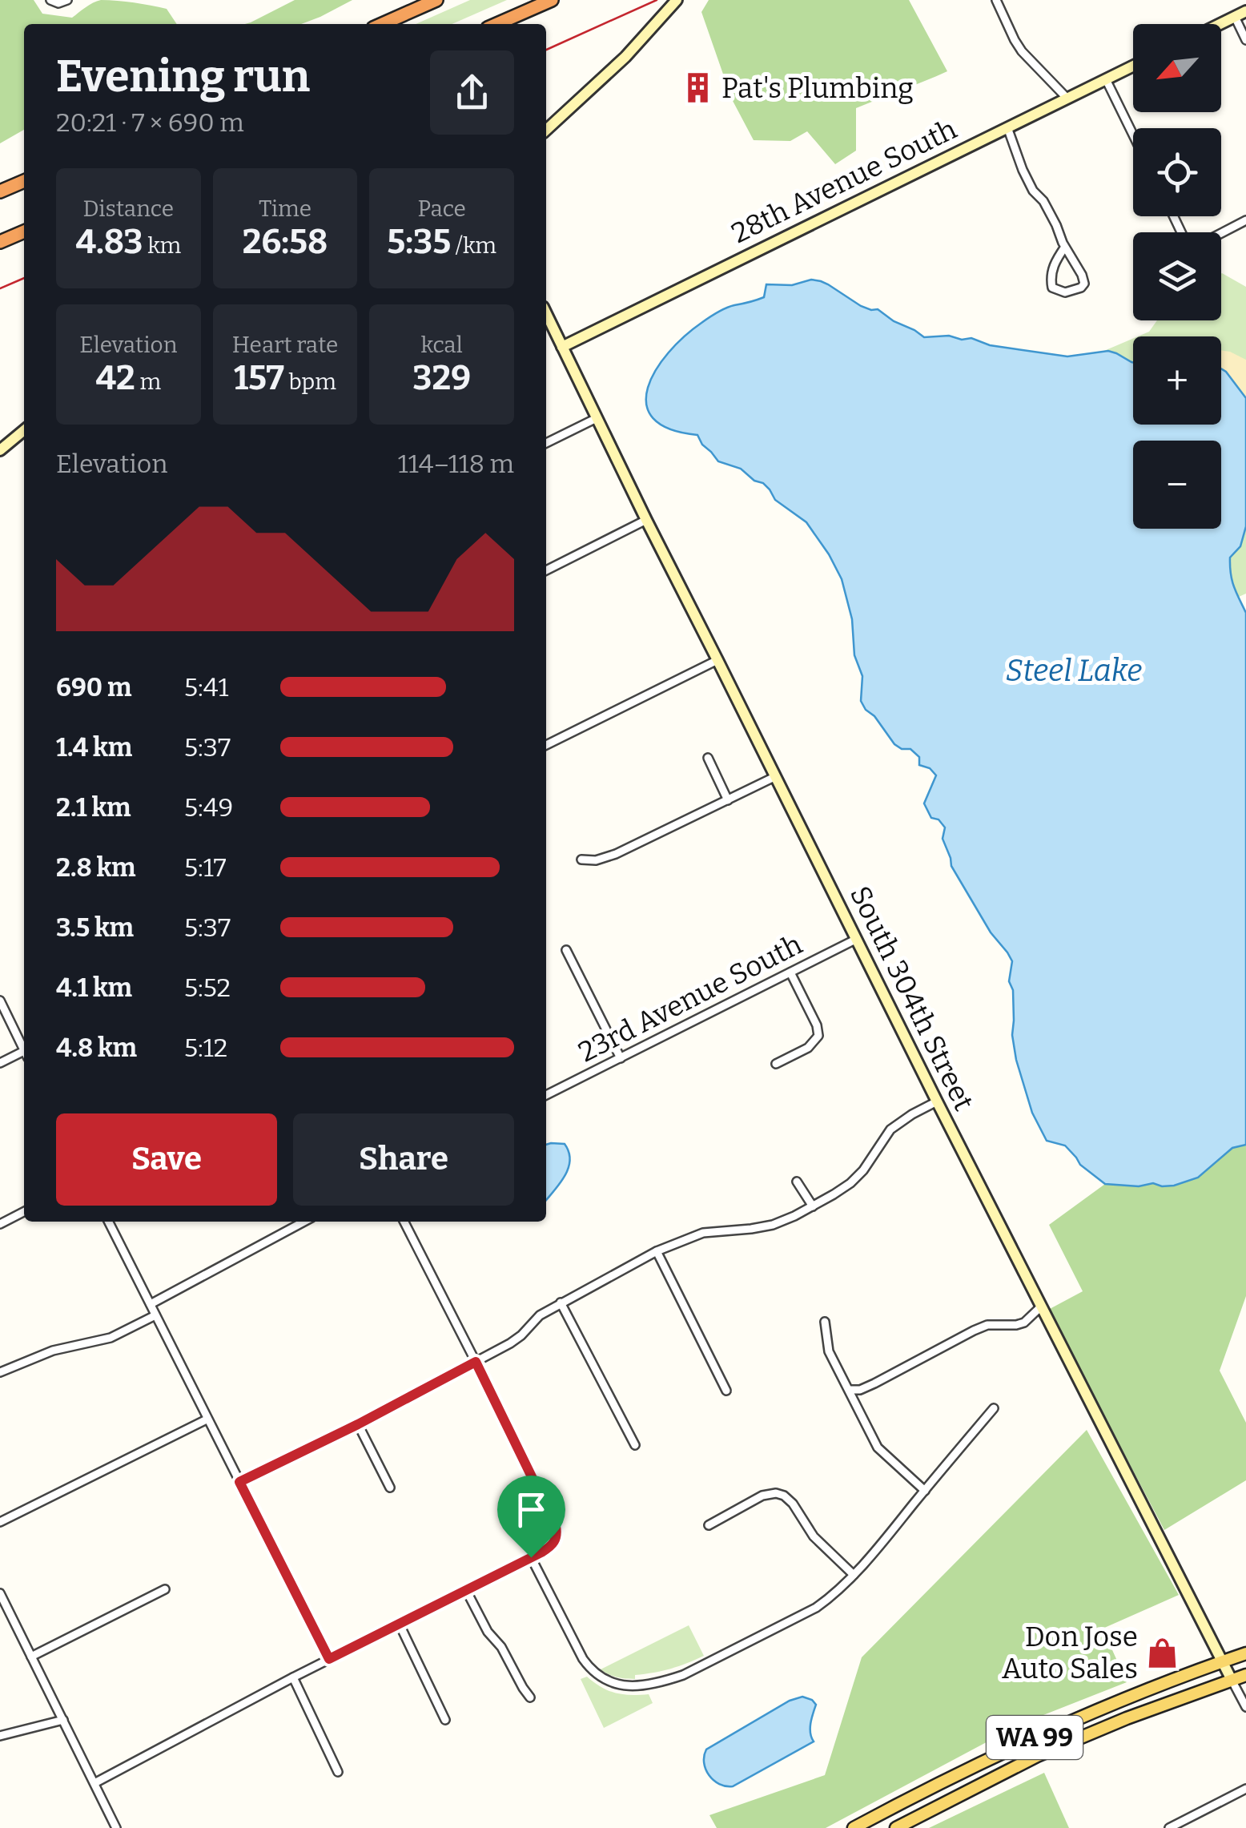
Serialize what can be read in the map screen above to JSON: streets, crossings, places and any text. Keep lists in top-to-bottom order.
{
  "streets": {
    "main road": ["WA 99"],
    "street": ["28th Avenue South", "23rd Avenue South", "South 304th Street"]
  },
  "crossings": [
    ["28th Avenue South", "South 304th Street"],
    ["23rd Avenue South", "South 304th Street"],
    ["South 304th Street", "WA 99"]
  ],
  "water": ["Steel Lake"],
  "places": {
    "building": ["Pat's Plumbing"],
    "shop": ["Don Jose Auto Sales"]
  },
  "north": "bottom left",
  "page": {
    "map_buttons": ["+", "−"],
    "heading": ["Evening run", "20:21 · 7 × 690 m"],
    "stats": [
      ["Distance", "4.83 km"],
      ["Time", "26:58"],
      ["Pace", "5:35 /km"],
      ["Elevation", "42 m"],
      ["Heart rate", "157 bpm"],
      ["kcal", "329"]
    ],
    "chart": ["Elevation", "114–118 m"],
    "list": [
      {
        "name": "690 m",
        "note": "5:41"
      },
      {
        "name": "1.4 km",
        "note": "5:37"
      },
      {
        "name": "2.1 km",
        "note": "5:49"
      },
      {
        "name": "2.8 km",
        "note": "5:17"
      },
      {
        "name": "3.5 km",
        "note": "5:37"
      },
      {
        "name": "4.1 km",
        "note": "5:52"
      },
      {
        "name": "4.8 km",
        "note": "5:12"
      }
    ],
    "buttons": ["Save", "Share"]
  }
}
